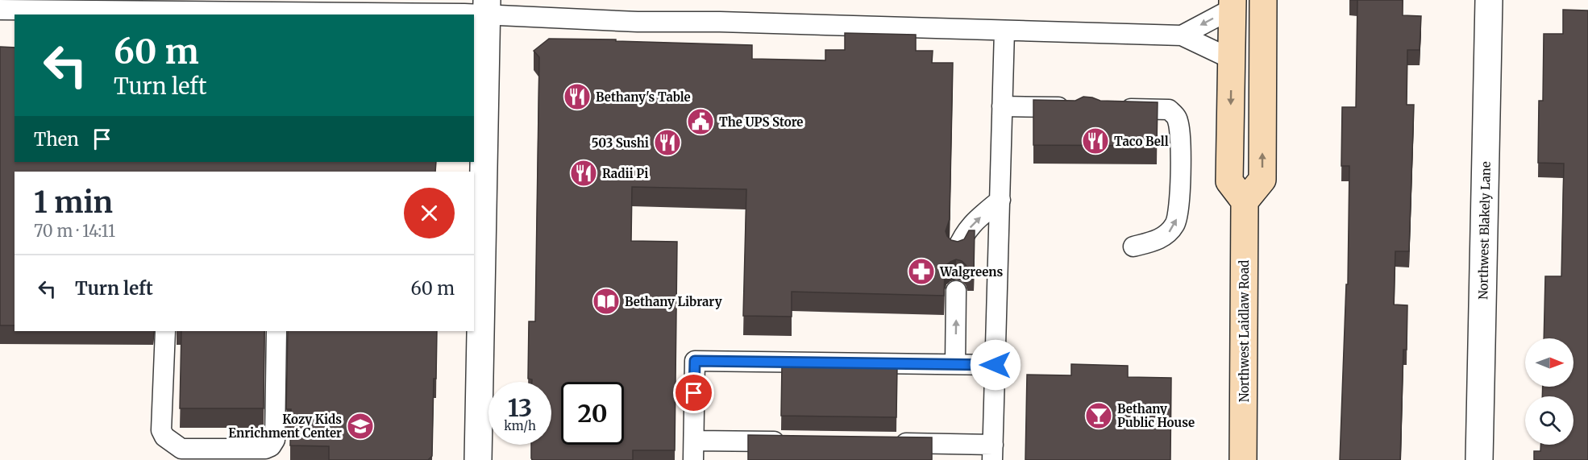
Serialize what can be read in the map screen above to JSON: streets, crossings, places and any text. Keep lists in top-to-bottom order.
{
  "streets": {
    "main road": ["Northwest Laidlaw Road"],
    "street": ["Northwest Blakely Lane"]
  },
  "places": {
    "restaurant": [
      "Bethany's Table",
      "Taco Bell",
      "503 Sushi",
      "Radii Pi"
    ],
    "public building": ["The UPS Store"],
    "pharmacy": ["Walgreens"],
    "library": ["Bethany Library"],
    "bar": ["Bethany Public House"],
    "school or university": ["Kozy Kids Enrichment Center"]
  },
  "north": "right",
  "page": {
    "turn": ["60 m", "Turn left"],
    "then": "Then",
    "heading": ["1 min", "70 m · 14:11"],
    "list": [
      {
        "name": "Turn left",
        "value": "60 m"
      }
    ],
    "speed": "13 km/h",
    "limit": "20"
  }
}
